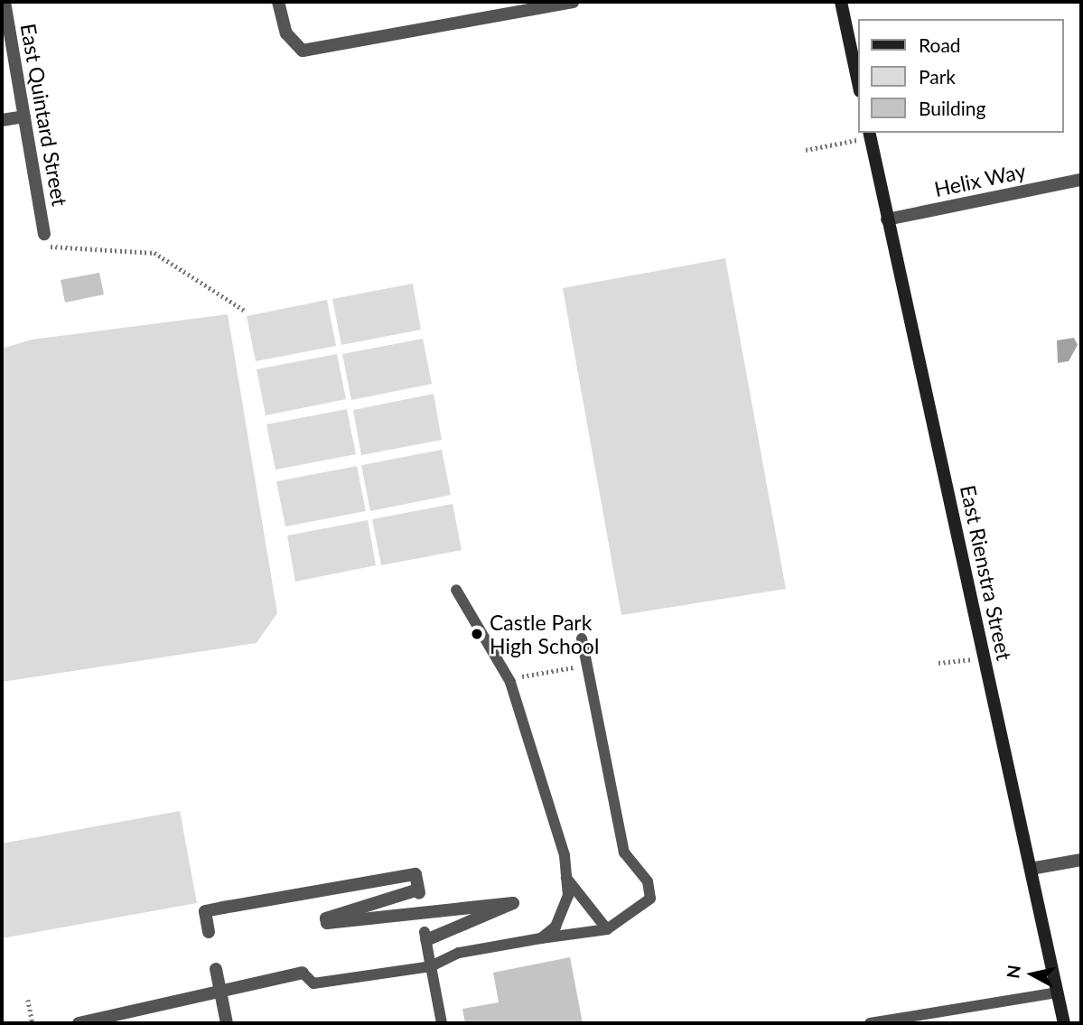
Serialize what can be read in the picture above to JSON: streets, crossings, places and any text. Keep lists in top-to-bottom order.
{
  "streets": {
    "street": ["East Quintard Street", "Helix Way", "East Rienstra Street"]
  },
  "crossings": [
    ["Helix Way", "East Rienstra Street"]
  ],
  "places": ["Castle Park High School"],
  "legend": ["Road", "Park", "Building"],
  "north": "left"
}
